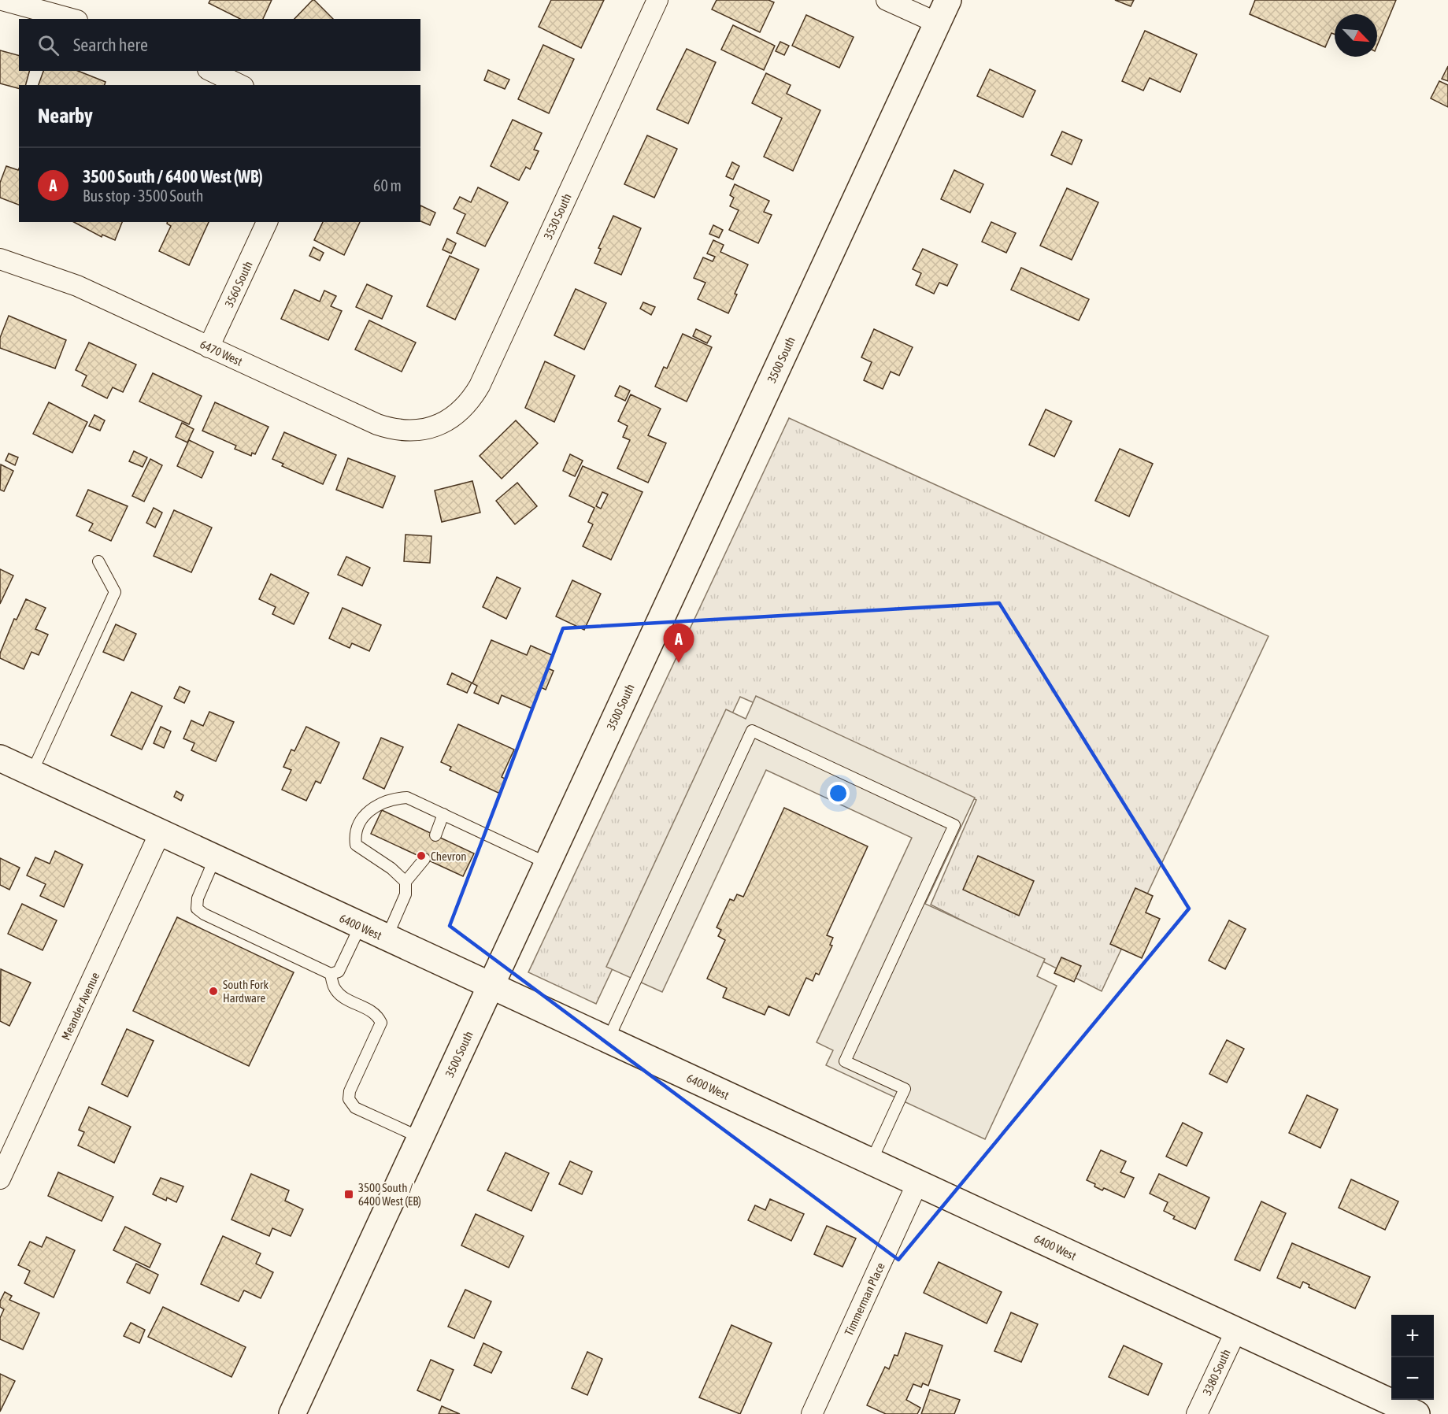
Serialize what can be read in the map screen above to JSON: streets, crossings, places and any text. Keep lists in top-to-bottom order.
{
  "streets": {
    "street": [
      "3530 South",
      "3560 South",
      "6470 West",
      "3500 South",
      "6400 West",
      "Meander Avenue",
      "Timmerman Place",
      "3380 South"
    ]
  },
  "crossings": [
    ["3530 South", "6470 West"],
    ["3560 South", "6470 West"],
    ["3500 South", "6400 West"],
    ["6400 West", "Meander Avenue"],
    ["6400 West", "Timmerman Place"],
    ["6400 West", "3380 South"]
  ],
  "places": {
    "other": ["Chevron", "South Fork Hardware"],
    "transit": ["3500 South / 6400 West (EB)"]
  },
  "north": "bottom right",
  "page": {
    "search": "Search here",
    "heading": "Nearby",
    "list": [
      {
        "mark": "A",
        "name": "3500 South / 6400 West (WB)",
        "note": "Bus stop · 3500 South",
        "value": "60 m"
      }
    ],
    "pins": "A",
    "map_buttons": ["+", "−"]
  }
}
